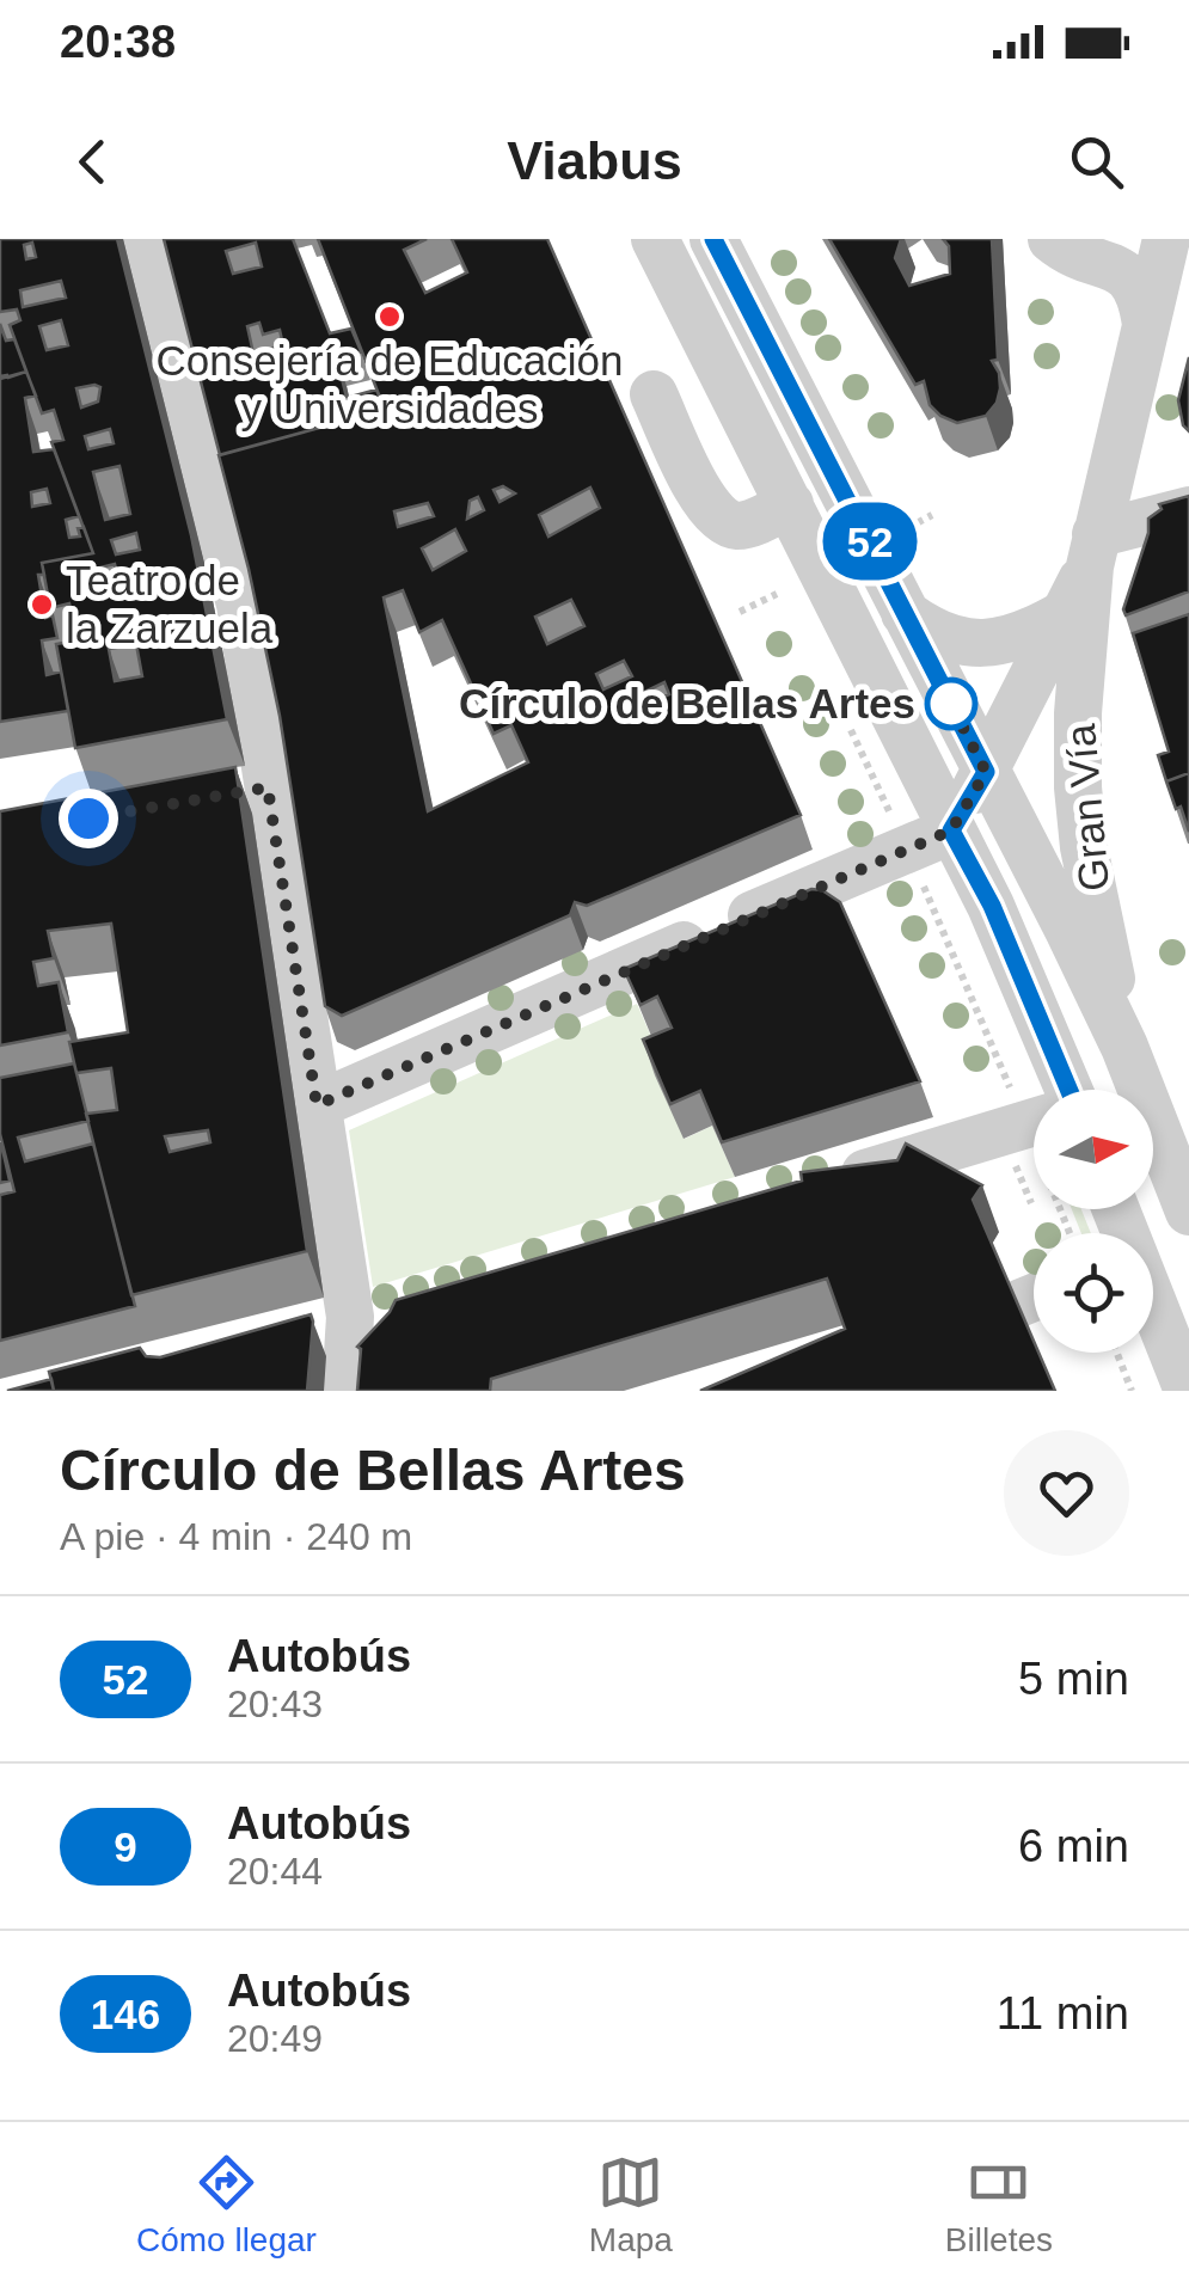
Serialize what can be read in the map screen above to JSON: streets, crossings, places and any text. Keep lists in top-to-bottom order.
{
  "streets": {
    "street": ["Gran Vía"]
  },
  "places": ["Consejería de Educación y Universidades", "Teatro de la Zarzuela", "Círculo de Bellas Artes"],
  "lines": ["bus line 52"],
  "north": "right",
  "page": {
    "status": "20:38",
    "header": "Viabus",
    "on_map": "52",
    "heading": ["Círculo de Bellas Artes", "A pie · 4 min · 240 m"],
    "list": [
      {
        "mark": "52",
        "name": "Autobús",
        "note": "20:43",
        "value": "5 min"
      },
      {
        "mark": "9",
        "name": "Autobús",
        "note": "20:44",
        "value": "6 min"
      },
      {
        "mark": "146",
        "name": "Autobús",
        "note": "20:49",
        "value": "11 min"
      }
    ],
    "tabs": ["Cómo llegar", "Mapa", "Billetes"]
  }
}
